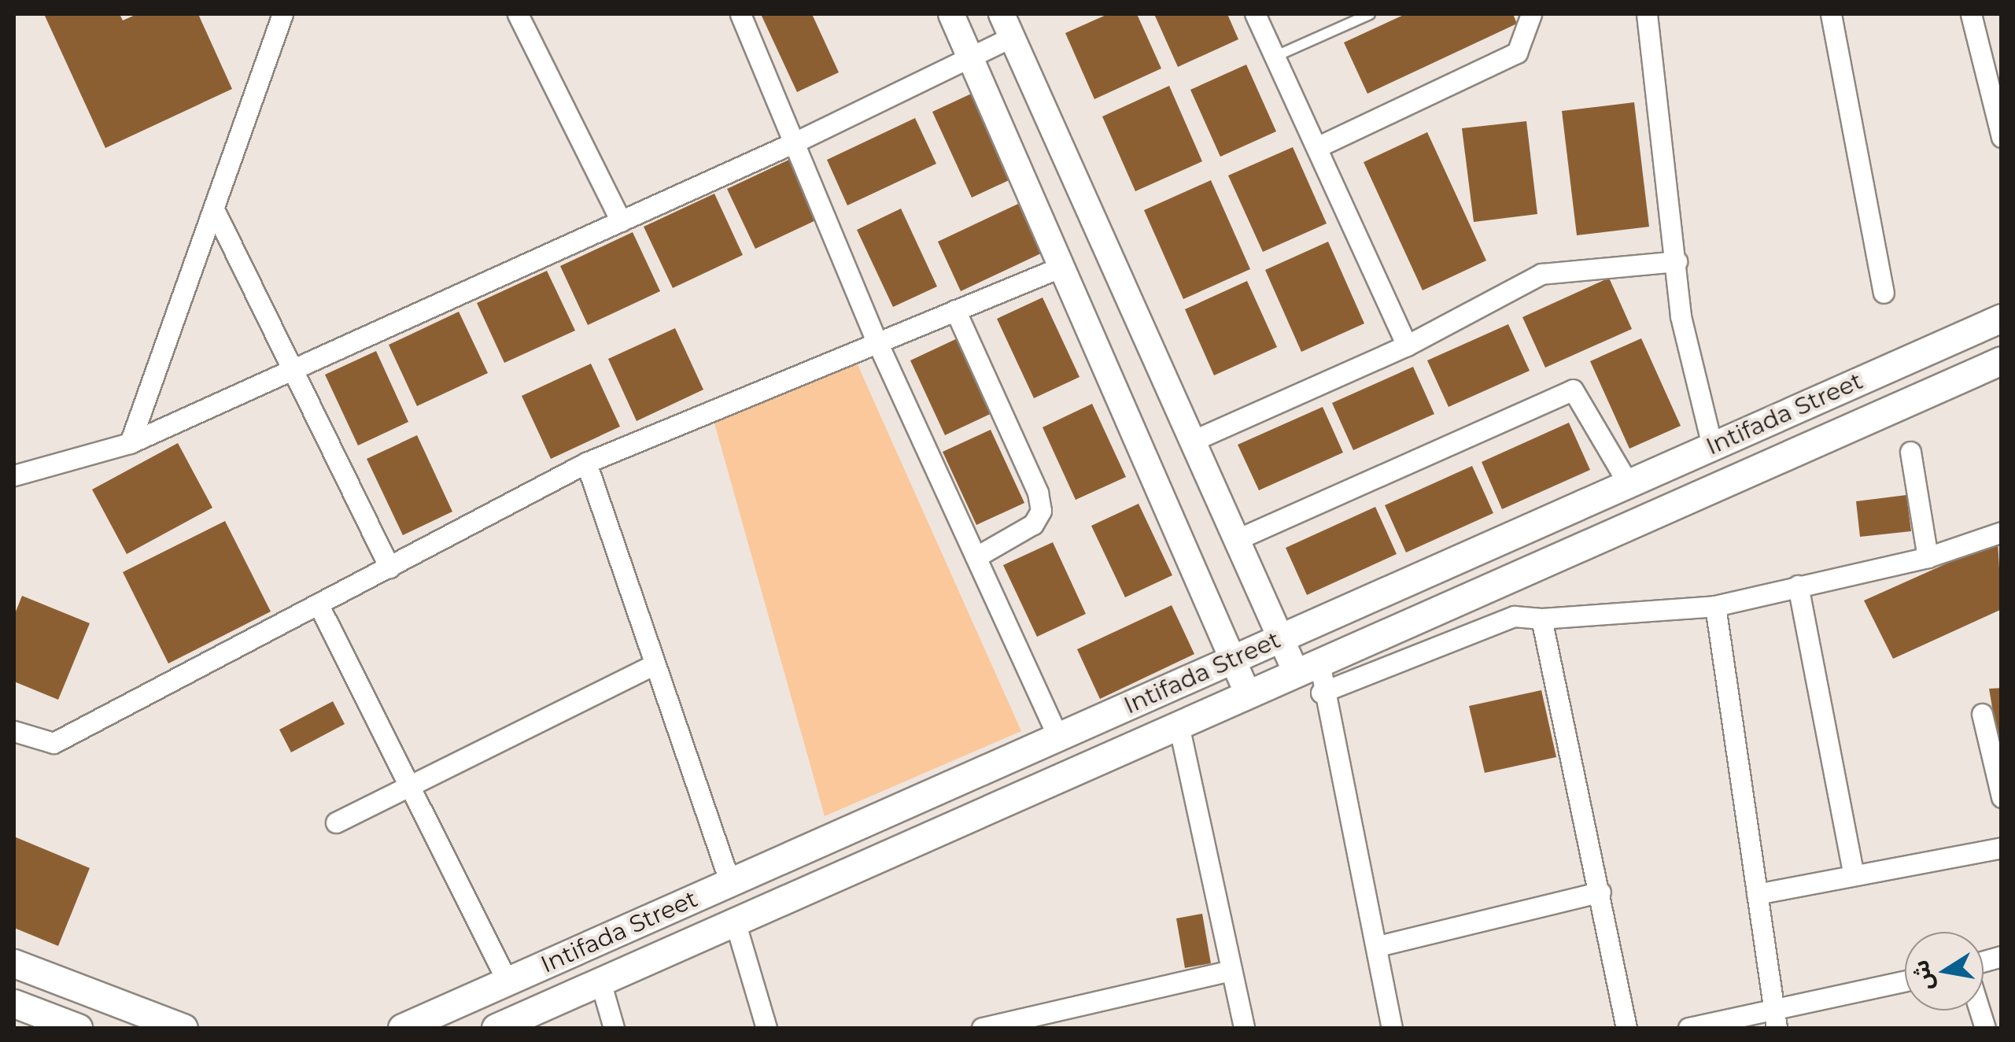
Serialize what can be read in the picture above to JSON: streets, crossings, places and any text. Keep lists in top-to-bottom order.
{
  "streets": {
    "main road": ["Intifada Street"]
  },
  "north": "left"
}
